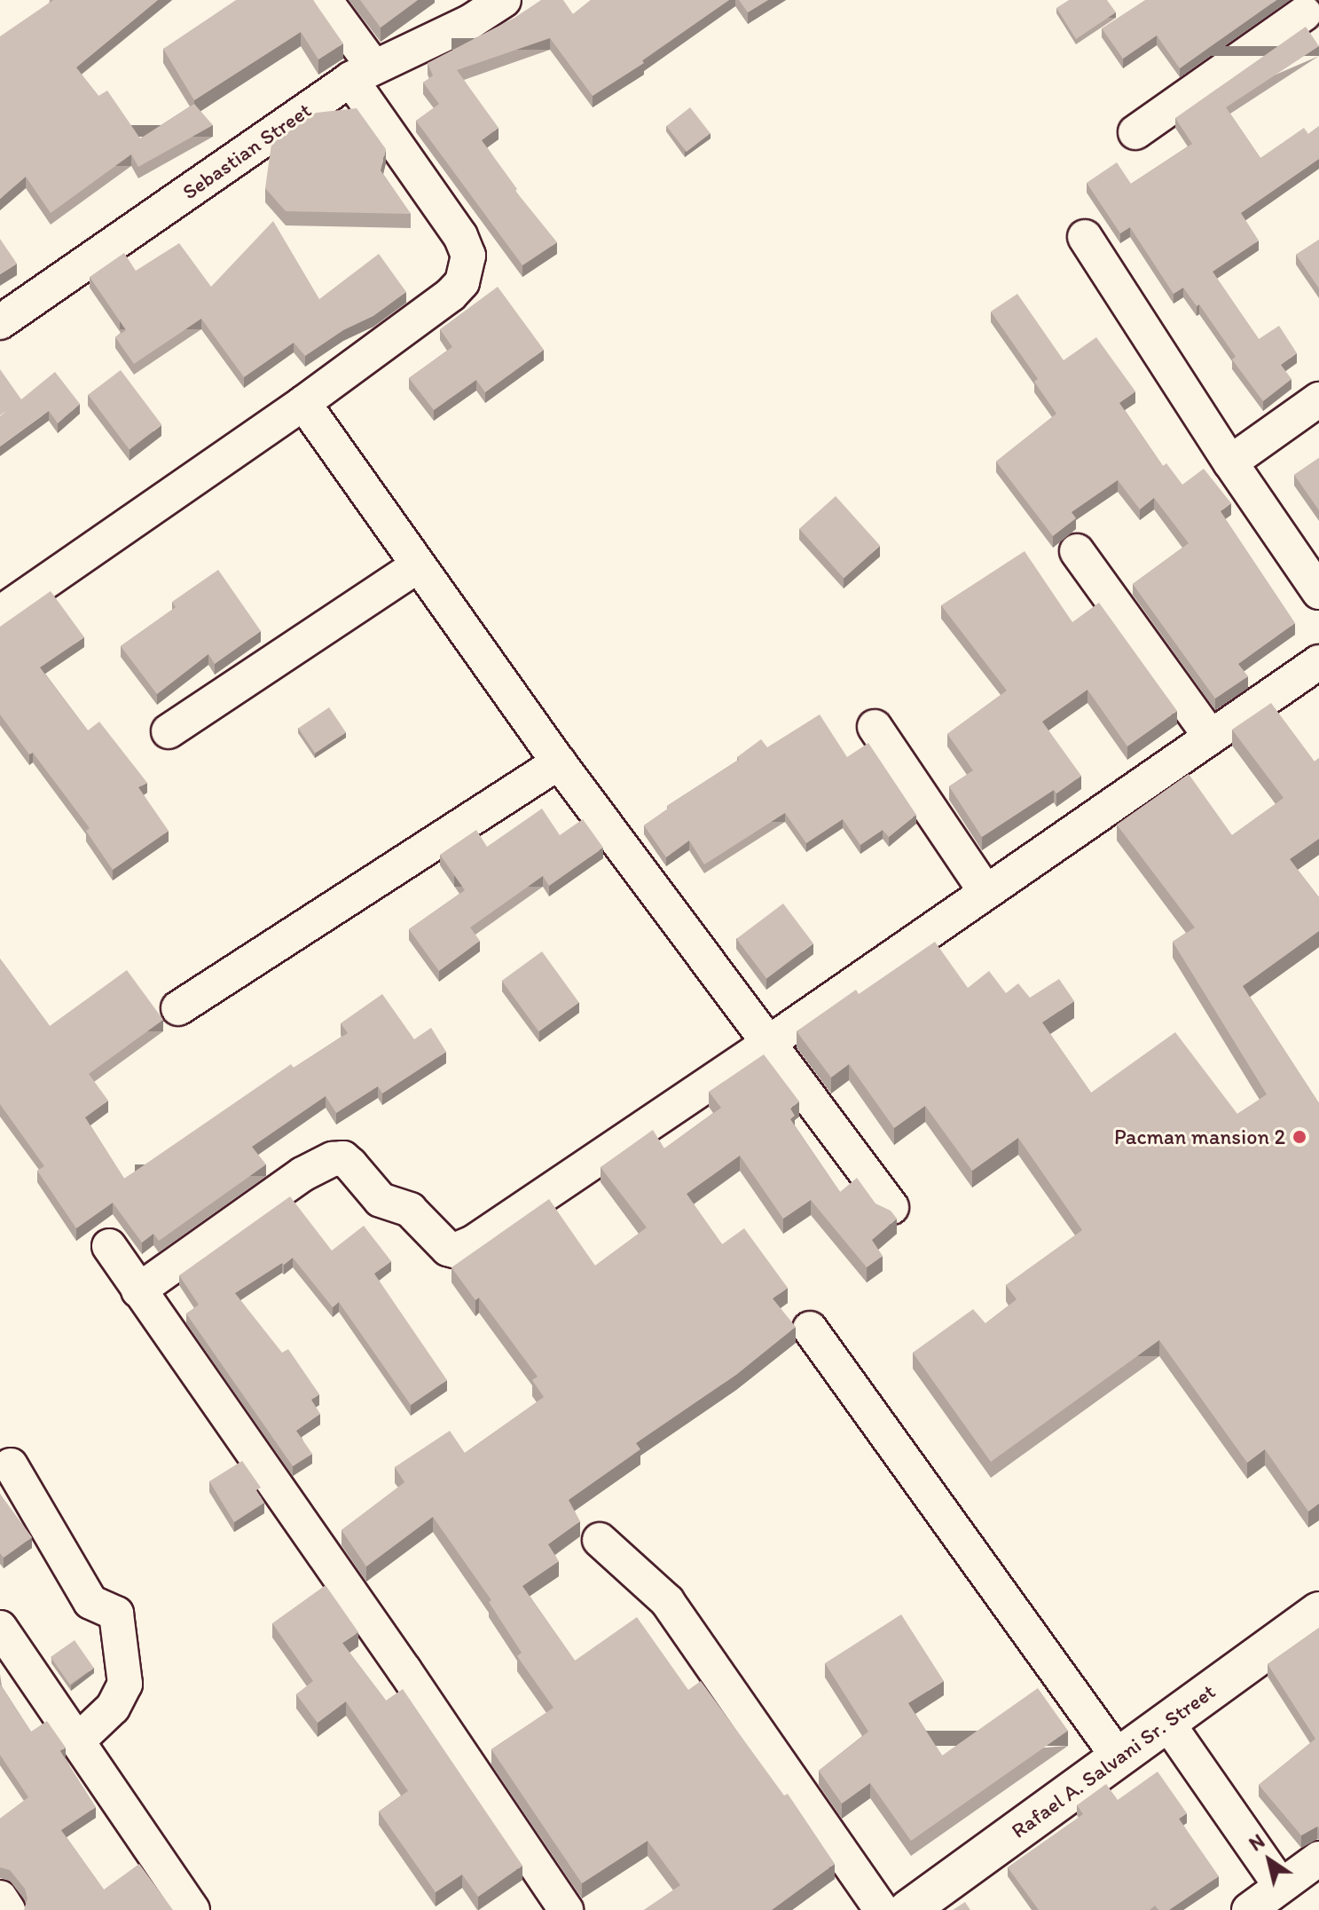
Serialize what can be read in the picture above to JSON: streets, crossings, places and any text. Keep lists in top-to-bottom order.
{
  "streets": {
    "street": ["Sebastian Street", "Rafael A. Salvani Sr. Street"]
  },
  "places": ["Pacman mansion 2"],
  "north": "top left"
}
